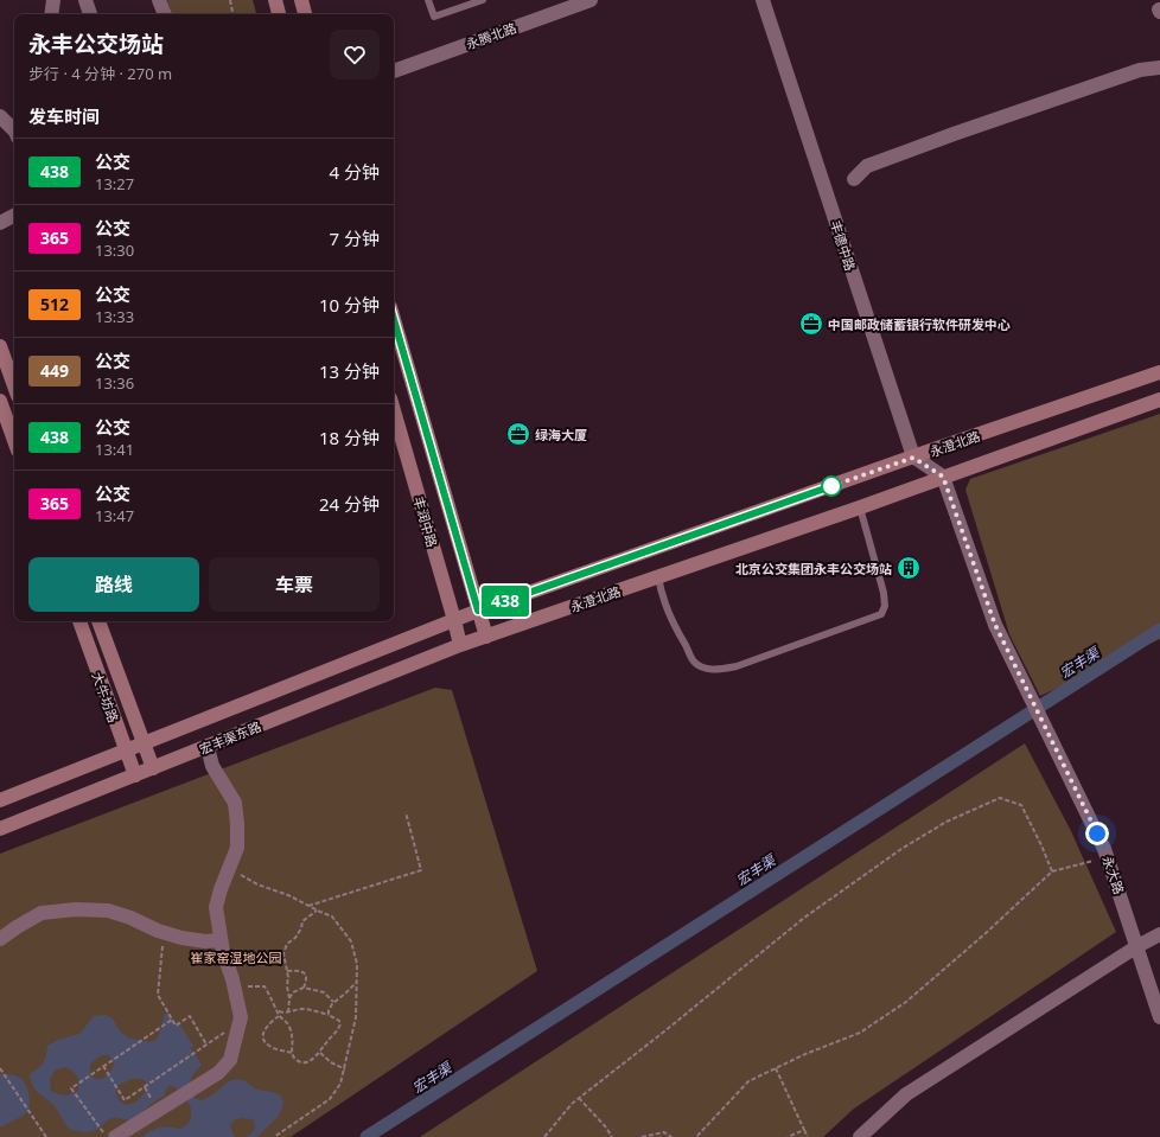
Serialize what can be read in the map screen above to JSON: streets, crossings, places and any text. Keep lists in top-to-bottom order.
{
  "streets": {
    "street": [
      "永腾北路",
      "丰德中路",
      "永澄北路",
      "丰润中路",
      "大牛坊路",
      "宏丰渠东路",
      "永大路"
    ]
  },
  "crossings": [
    ["丰德中路", "永澄北路"],
    ["永澄北路", "丰润中路"],
    ["永澄北路", "宏丰渠东路"],
    ["永澄北路", "永大路"],
    ["丰润中路", "宏丰渠东路"],
    ["大牛坊路", "宏丰渠东路"]
  ],
  "water": ["宏丰渠"],
  "parks": ["崔家窑湿地公园"],
  "places": {
    "office": ["中国邮政储蓄银行软件研发中心", "绿海大厦"],
    "building": ["北京公交集团永丰公交场站"]
  },
  "lines": ["bus line 438"],
  "page": {
    "on_map": "438",
    "heading": [
      ["永丰公交场站", "步行 · 4 分钟 · 270 m"],
      "发车时间"
    ],
    "list": [
      {
        "mark": "438",
        "name": "公交",
        "note": "13:27",
        "value": "4 分钟"
      },
      {
        "mark": "365",
        "name": "公交",
        "note": "13:30",
        "value": "7 分钟"
      },
      {
        "mark": "512",
        "name": "公交",
        "note": "13:33",
        "value": "10 分钟"
      },
      {
        "mark": "449",
        "name": "公交",
        "note": "13:36",
        "value": "13 分钟"
      },
      {
        "mark": "438",
        "name": "公交",
        "note": "13:41",
        "value": "18 分钟"
      },
      {
        "mark": "365",
        "name": "公交",
        "note": "13:47",
        "value": "24 分钟"
      }
    ],
    "buttons": ["路线", "车票"]
  }
}
